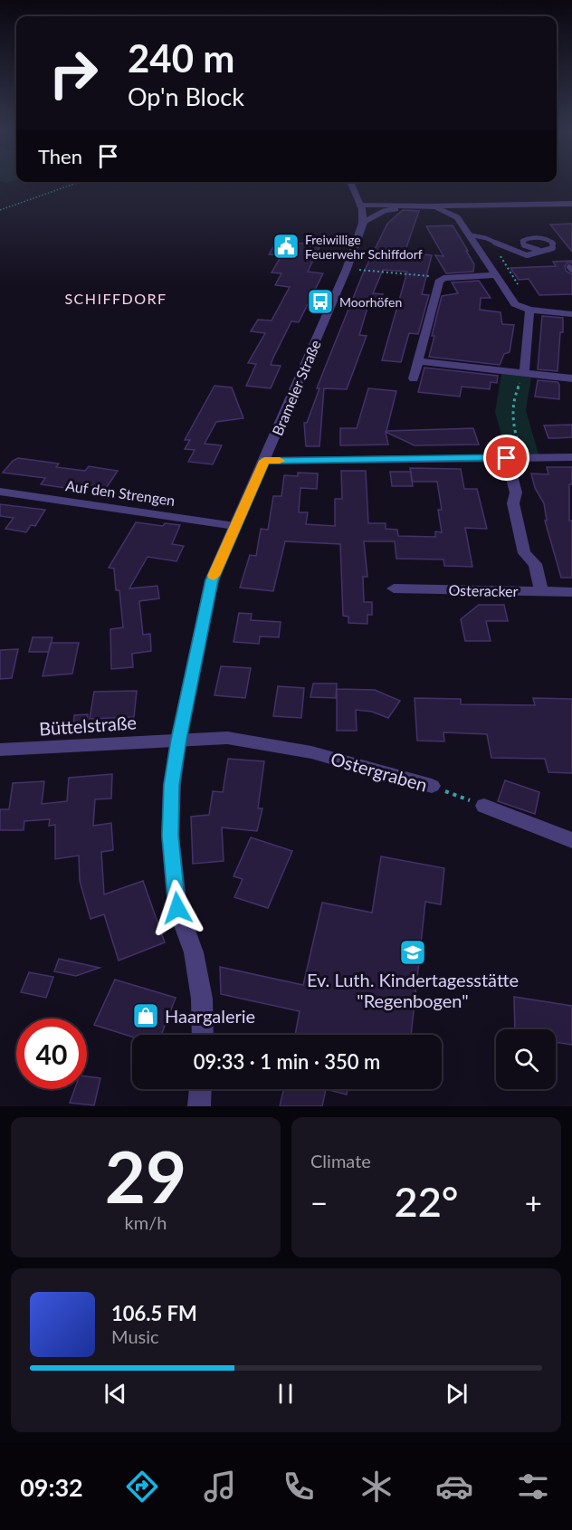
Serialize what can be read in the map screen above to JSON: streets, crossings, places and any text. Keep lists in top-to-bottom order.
{
  "streets": {
    "street": [
      "Brameler Straße",
      "Auf den Strengen",
      "Osteracker",
      "Büttelstraße",
      "Ostergraben"
    ]
  },
  "crossings": [
    ["Brameler Straße", "Auf den Strengen"],
    ["Brameler Straße", "Büttelstraße"],
    ["Brameler Straße", "Ostergraben"],
    ["Büttelstraße", "Ostergraben"]
  ],
  "districts": ["SCHIFFDORF"],
  "places": {
    "public building": ["Freiwillige Feuerwehr Schiffdorf"],
    "bus stop": ["Moorhöfen"],
    "school or university": ["Ev. Luth. Kindertagesstätte \"Regenbogen\""],
    "shop": ["Haargalerie"]
  },
  "page": {
    "turn": ["240 m", "Op'n Block"],
    "then": "Then",
    "limit": "40",
    "trip": "09:33 · 1 min · 350 m",
    "tile": [
      ["29", "km/h"],
      "Climate"
    ],
    "heat": ["−", "22°", "+"],
    "song": ["106.5 FM", "Music"],
    "tabs": "09:32"
  }
}
